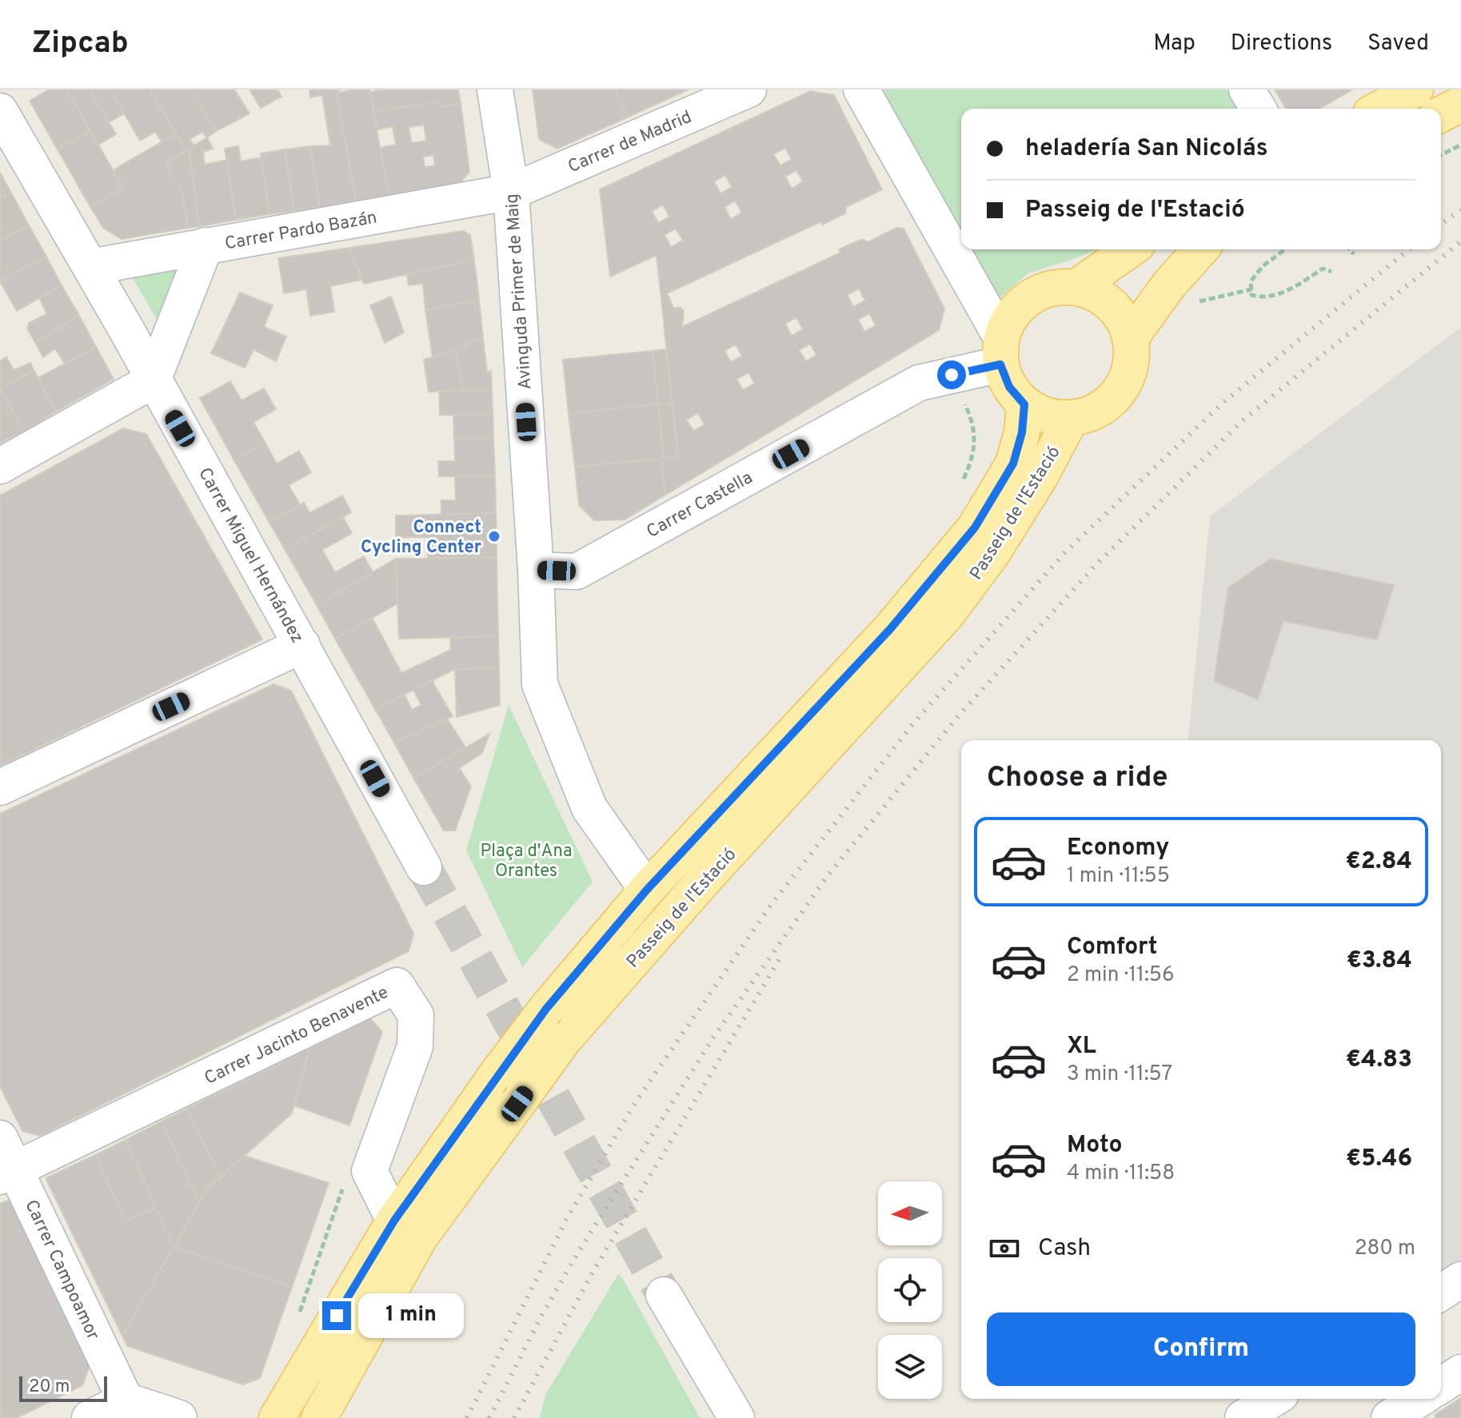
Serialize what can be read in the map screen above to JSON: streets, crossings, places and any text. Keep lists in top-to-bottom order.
{
  "streets": {
    "main road": ["Passeig de l'Estació"],
    "street": [
      "Carrer de Madrid",
      "Carrer Pardo Bazán",
      "Avinguda Primer de Maig",
      "Carrer Castella",
      "Carrer Miguel Hernández",
      "Carrer Jacinto Benavente",
      "Carrer Campoamor"
    ]
  },
  "crossings": [
    ["Carrer de Madrid", "Carrer Pardo Bazán"],
    ["Carrer de Madrid", "Avinguda Primer de Maig"],
    ["Carrer Pardo Bazán", "Avinguda Primer de Maig"],
    ["Carrer Pardo Bazán", "Carrer Miguel Hernández"],
    ["Avinguda Primer de Maig", "Carrer Castella"],
    ["Avinguda Primer de Maig", "Passeig de l'Estació"],
    ["Carrer Castella", "Passeig de l'Estació"],
    ["Passeig de l'Estació", "Carrer Jacinto Benavente"],
    ["Carrer Jacinto Benavente", "Carrer Campoamor"]
  ],
  "parks": ["Plaça d'Ana Orantes"],
  "places": ["Connect Cycling Center"],
  "scale_bar": "20 m",
  "north": "left",
  "page": {
    "header": "Zipcab",
    "nav": ["Map", "Directions", "Saved"],
    "banner": ["heladería San Nicolás", "Passeig de l'Estació"],
    "heading": "Choose a ride",
    "list": [
      {
        "name": "Economy",
        "note": "1 min · 11:55",
        "value": "€2.84"
      },
      {
        "name": "Comfort",
        "note": "2 min · 11:56",
        "value": "€3.84"
      },
      {
        "name": "XL",
        "note": "3 min · 11:57",
        "value": "€4.83"
      },
      {
        "name": "Moto",
        "note": "4 min · 11:58",
        "value": "€5.46"
      }
    ],
    "pay": ["Cash", "280 m"],
    "bubble": "1 min",
    "buttons": "Confirm",
    "scale": "20 m"
  }
}
